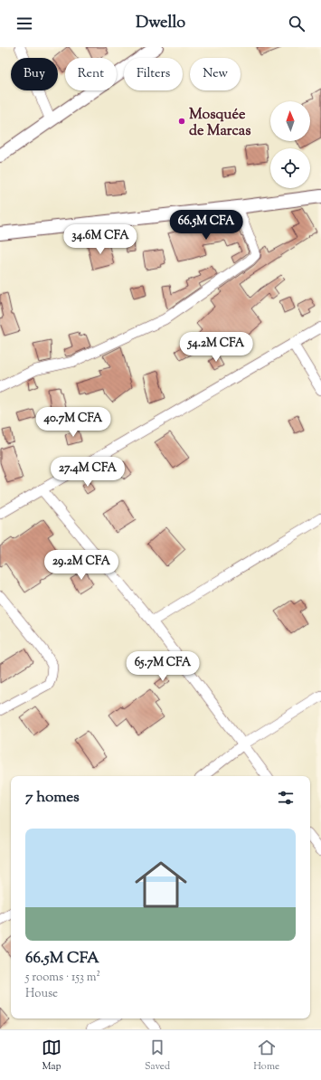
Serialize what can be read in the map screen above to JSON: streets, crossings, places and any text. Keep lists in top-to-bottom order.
{
  "places": ["Mosquée de Marcas"],
  "north": "top",
  "page": {
    "header": "Dwello",
    "chip": [
      "Buy",
      "Rent",
      "Filters",
      "New"
    ],
    "price": [
      "66.5M CFA",
      "34.6M CFA",
      "54.2M CFA",
      "40.7M CFA",
      "27.4M CFA",
      "29.2M CFA",
      "65.7M CFA"
    ],
    "heading": "7 homes",
    "list": [
      {
        "name": "66.5M CFA",
        "note": "5 rooms · 153 m² · House"
      }
    ],
    "tabs": ["Map", "Saved", "Home"]
  }
}
